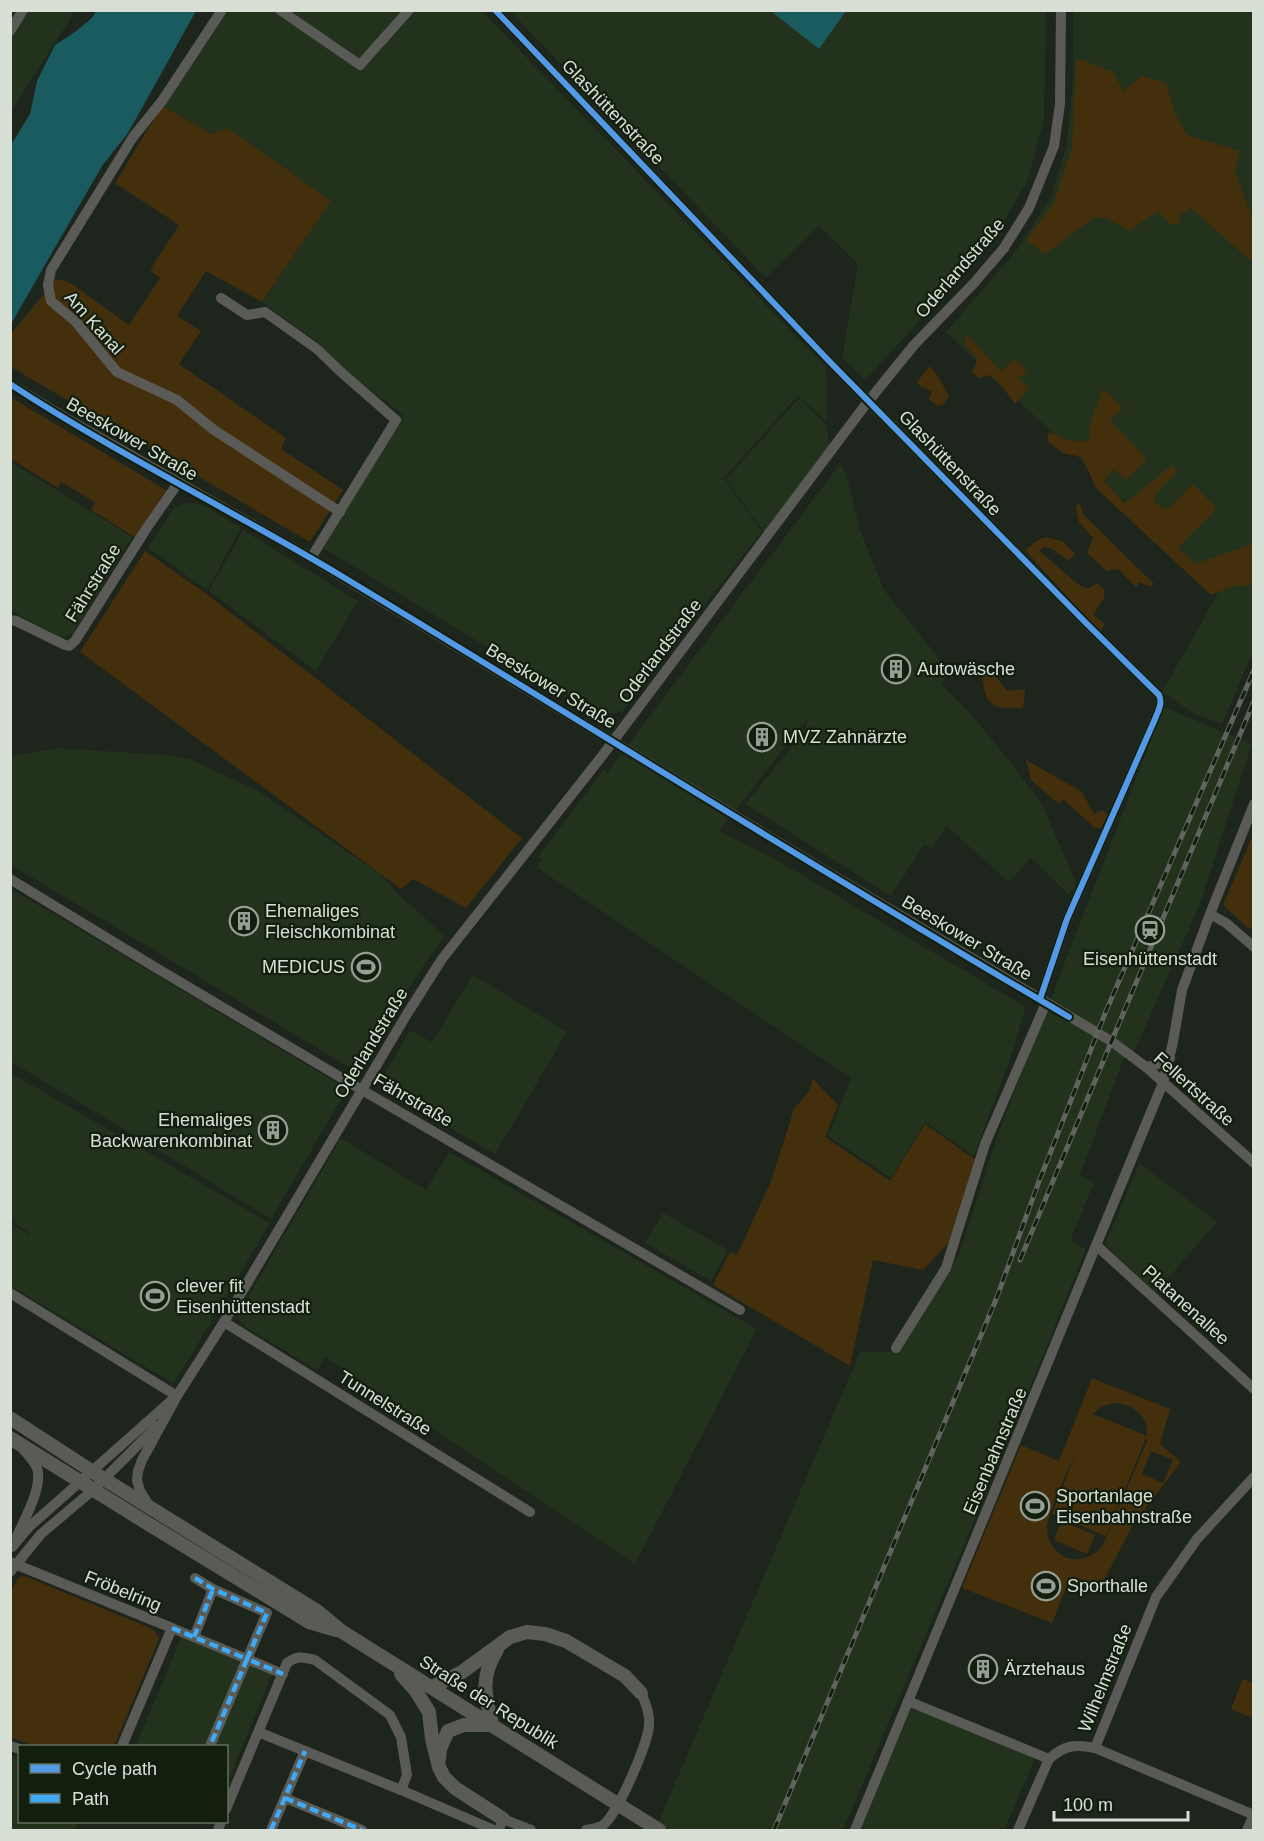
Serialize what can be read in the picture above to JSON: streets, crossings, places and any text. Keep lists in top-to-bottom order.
{
  "streets": {
    "main road": ["Straße der Republik"],
    "street": [
      "Glashüttenstraße",
      "Oderlandstraße",
      "Am Kanal",
      "Beeskower Straße",
      "Fährstraße",
      "Fellertstraße",
      "Platanenallee",
      "Tunnelstraße",
      "Eisenbahnstraße",
      "Fröbelring",
      "Wilhelmstraße"
    ]
  },
  "crossings": [
    ["Glashüttenstraße", "Oderlandstraße"],
    ["Glashüttenstraße", "Beeskower Straße"],
    ["Oderlandstraße", "Beeskower Straße"],
    ["Oderlandstraße", "Fährstraße"],
    ["Oderlandstraße", "Tunnelstraße"],
    ["Oderlandstraße", "Straße der Republik"],
    ["Beeskower Straße", "Fährstraße"],
    ["Beeskower Straße", "Fellertstraße"],
    ["Fellertstraße", "Eisenbahnstraße"],
    ["Platanenallee", "Eisenbahnstraße"]
  ],
  "places": {
    "building": [
      "Autowäsche",
      "MVZ Zahnärzte",
      "Ehemaliges Fleischkombinat",
      "Ehemaliges Backwarenkombinat",
      "Ärztehaus"
    ],
    "station": ["Eisenhüttenstadt"],
    "sports": [
      "MEDICUS",
      "clever fit Eisenhüttenstadt",
      "Sportanlage Eisenbahnstraße",
      "Sporthalle"
    ]
  },
  "legend": ["Cycle path", "Path"],
  "scale_bar": "100 m"
}
